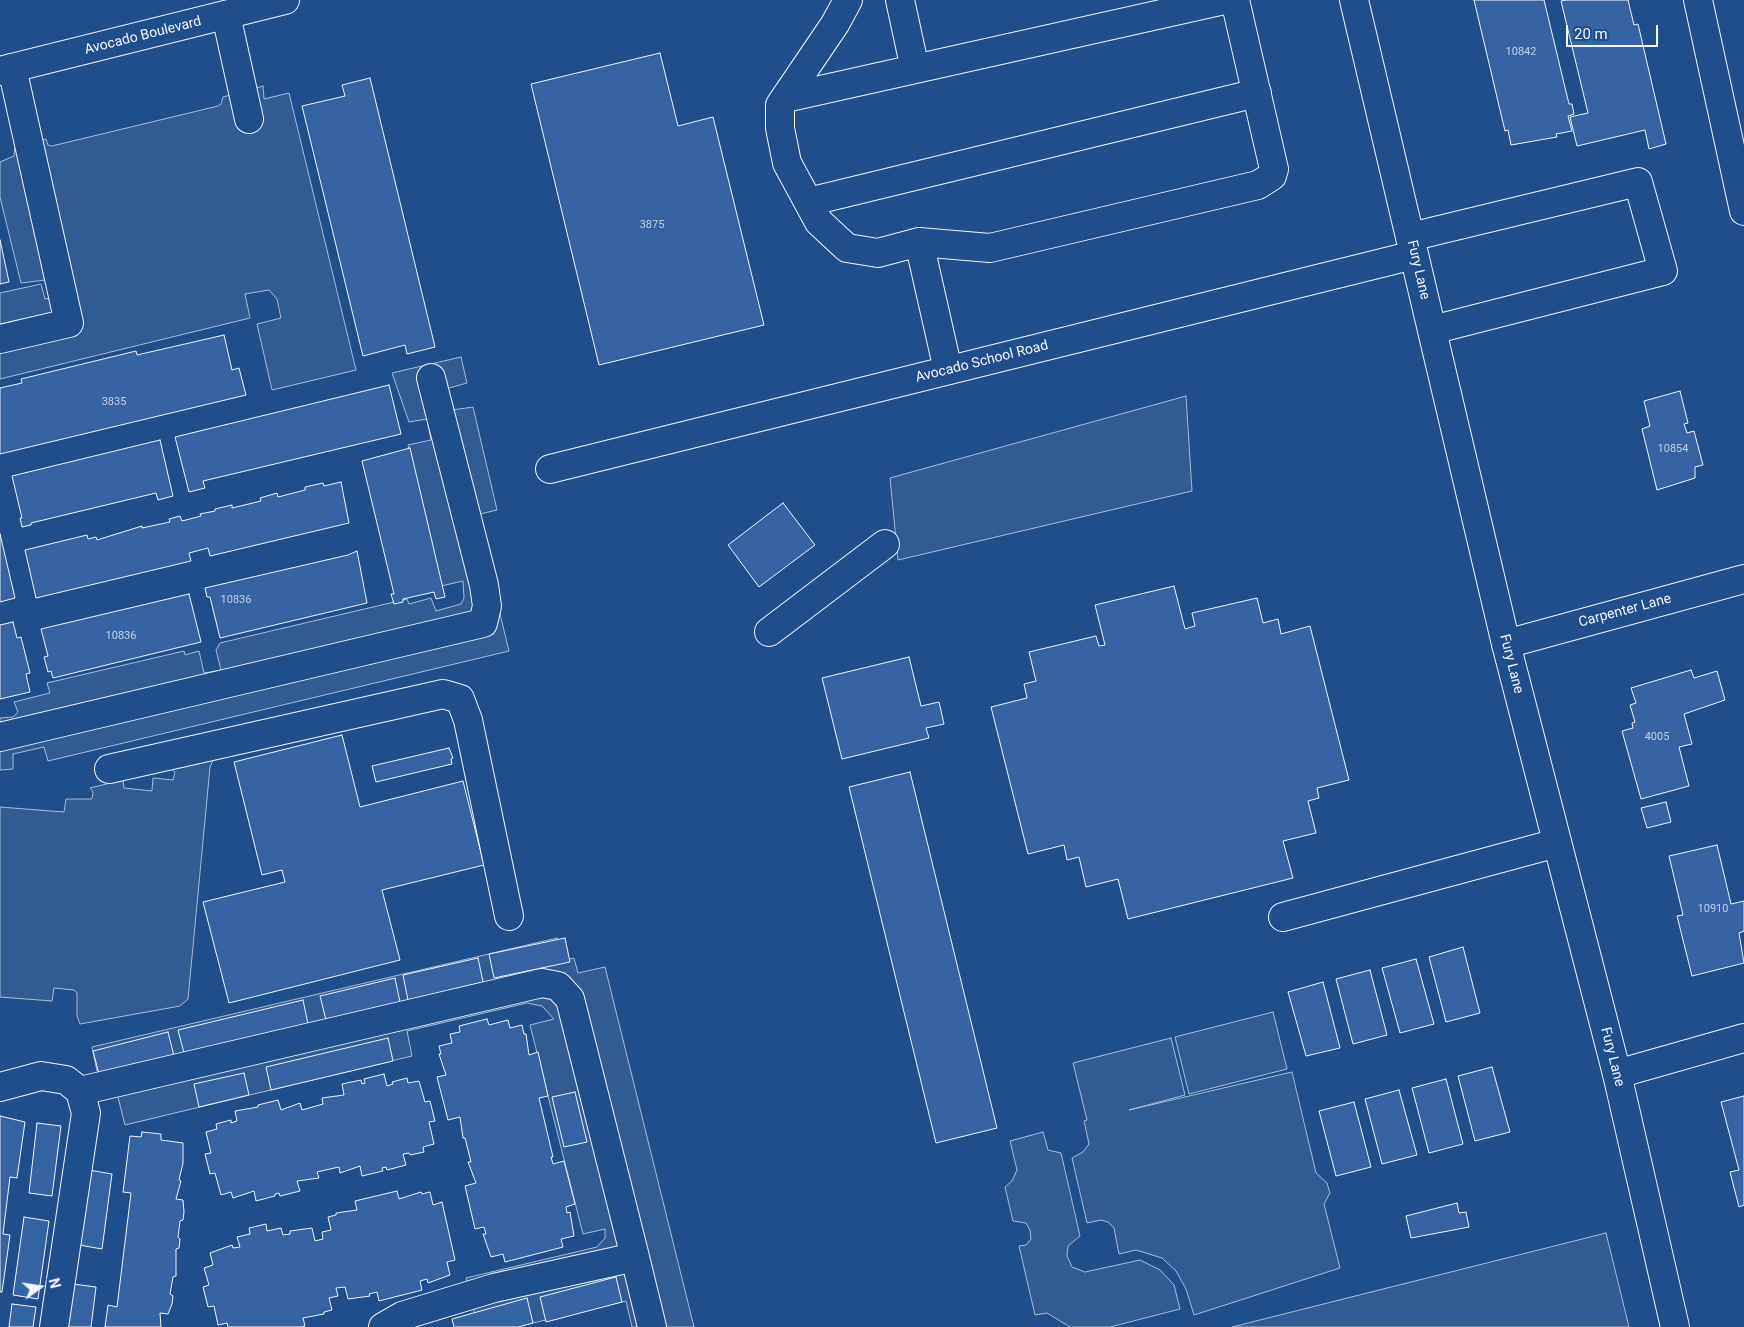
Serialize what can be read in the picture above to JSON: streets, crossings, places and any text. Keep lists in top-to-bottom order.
{
  "streets": {
    "main road": [
      "Avocado Boulevard",
      "Fury Lane",
      "Avocado School Road",
      "Carpenter Lane"
    ]
  },
  "crossings": [
    ["Fury Lane", "Avocado School Road"],
    ["Fury Lane", "Carpenter Lane"]
  ],
  "house_numbers": [
    "10842",
    "3875",
    "3835",
    "10854",
    "10836",
    "10836",
    "4005",
    "10910"
  ],
  "scale_bar": "20 m",
  "north": "right"
}
